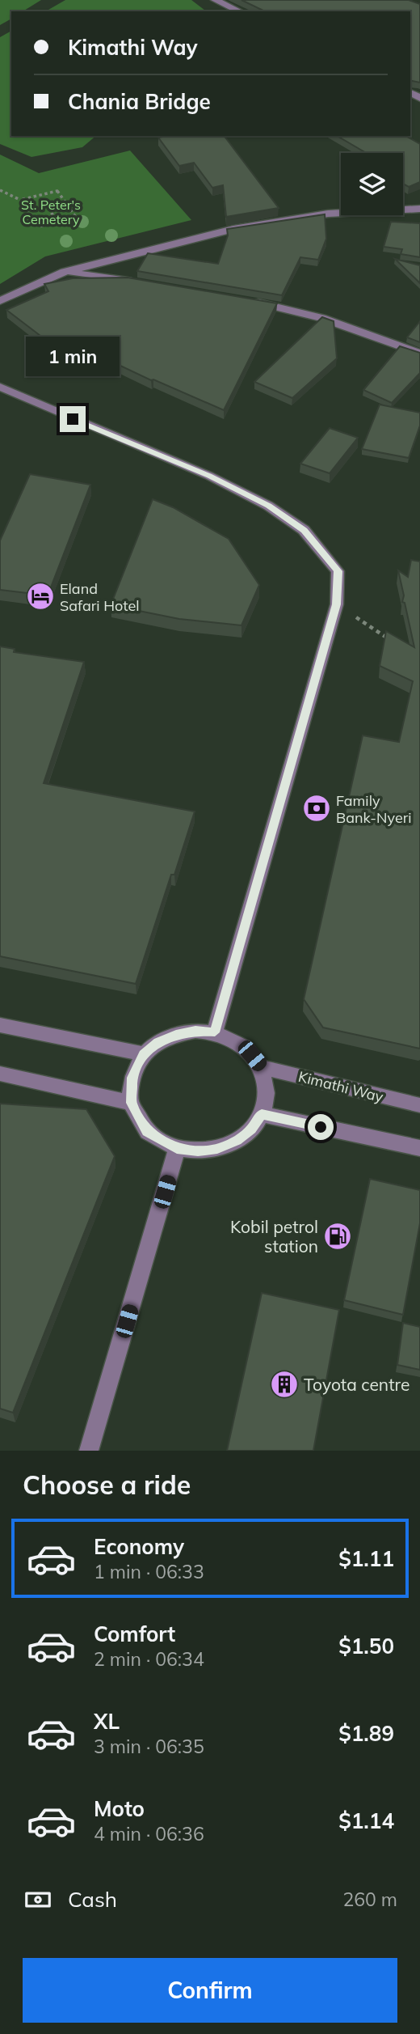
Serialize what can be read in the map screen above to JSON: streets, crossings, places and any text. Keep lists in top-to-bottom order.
{
  "streets": {
    "street": ["Kimathi Way"]
  },
  "parks": ["St. Peter's Cemetery"],
  "places": {
    "hotel": ["Eland Safari Hotel"],
    "bank": ["Family Bank-Nyeri"],
    "fuel station": ["Kobil petrol station"],
    "building": ["Toyota centre"]
  },
  "page": {
    "banner": ["Kimathi Way", "Chania Bridge"],
    "bubble": "1 min",
    "heading": "Choose a ride",
    "list": [
      {
        "name": "Economy",
        "note": "1 min · 06:33",
        "value": "$1.11"
      },
      {
        "name": "Comfort",
        "note": "2 min · 06:34",
        "value": "$1.50"
      },
      {
        "name": "XL",
        "note": "3 min · 06:35",
        "value": "$1.89"
      },
      {
        "name": "Moto",
        "note": "4 min · 06:36",
        "value": "$1.14"
      }
    ],
    "pay": ["Cash", "260 m"],
    "buttons": "Confirm"
  }
}
